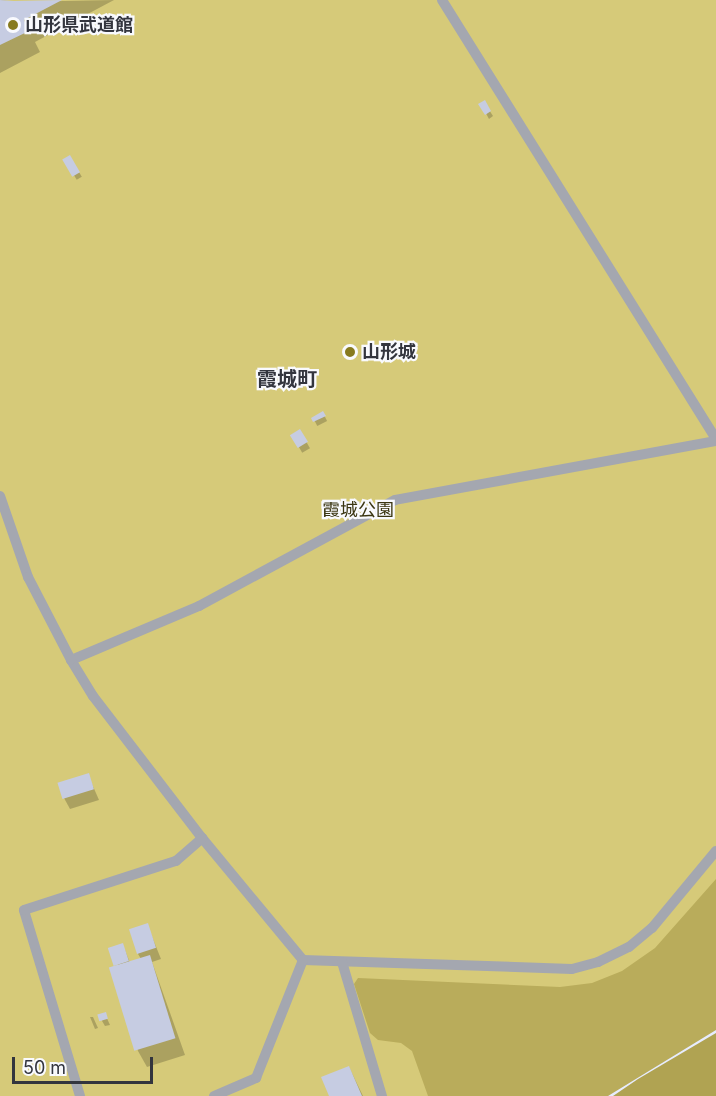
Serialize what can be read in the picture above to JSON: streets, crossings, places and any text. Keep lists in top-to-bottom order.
{
  "districts": ["霞城町"],
  "parks": ["霞城公園"],
  "places": ["山形県武道館", "山形城"],
  "scale_bar": "50 m"
}
